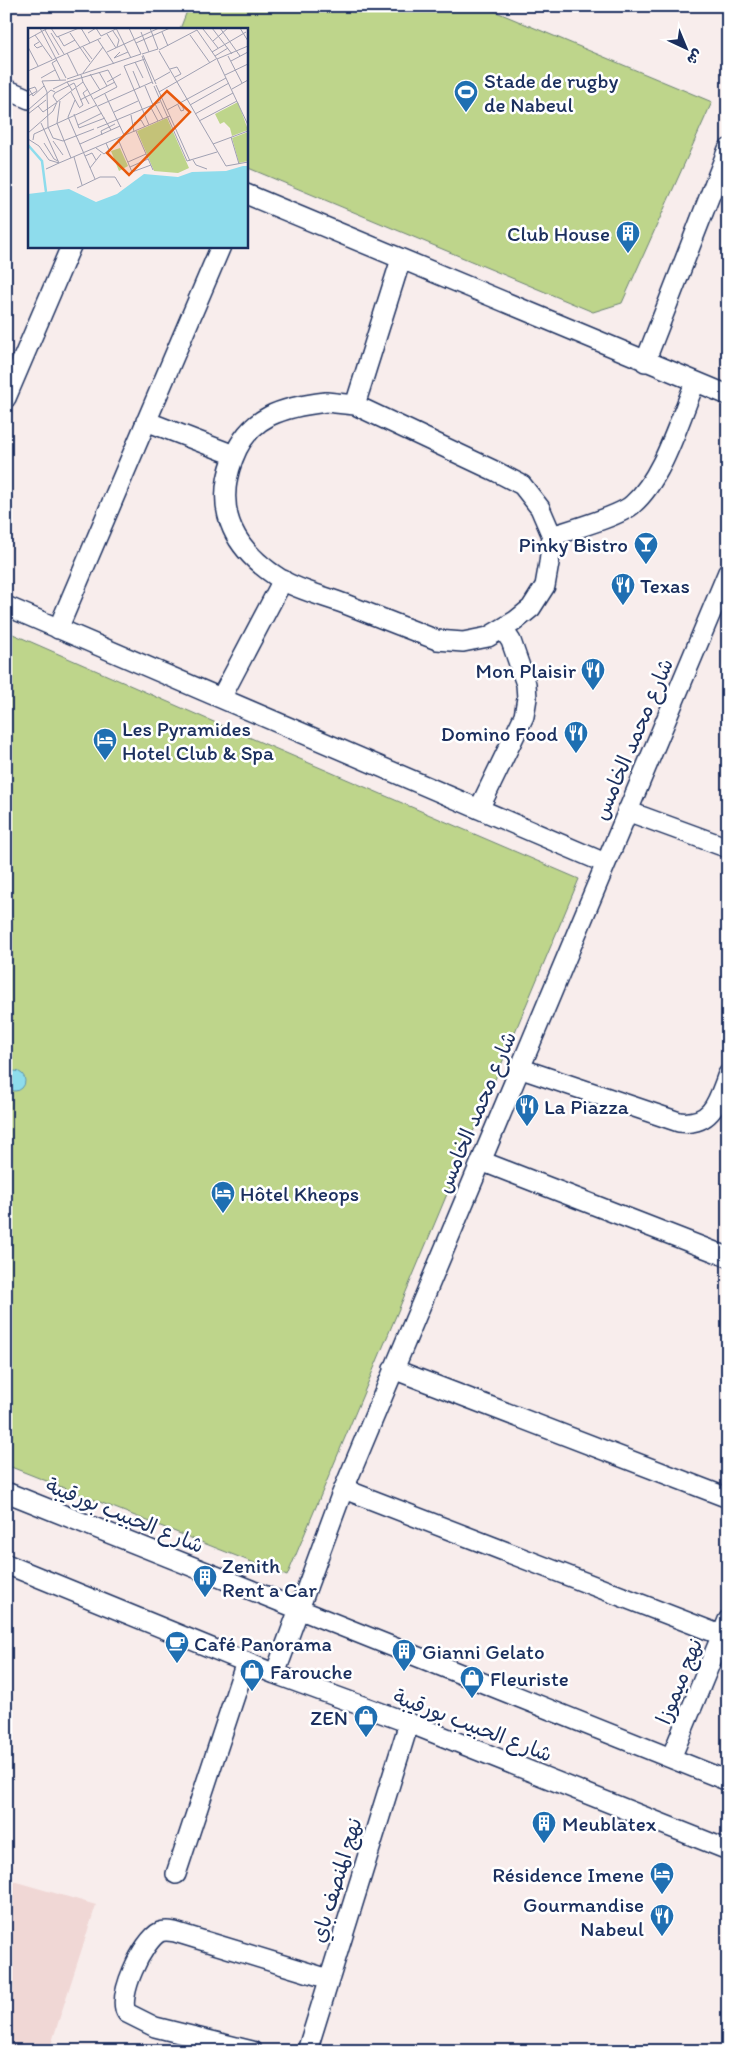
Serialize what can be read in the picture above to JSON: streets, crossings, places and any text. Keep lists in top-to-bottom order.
{
  "streets": {
    "street": [
      "شارع محمد الخامس",
      "شارع الحبيب بورقيبة",
      "نهج ميموزا",
      "نهج المنصف باي"
    ]
  },
  "crossings": [
    ["شارع محمد الخامس", "شارع الحبيب بورقيبة"],
    ["شارع الحبيب بورقيبة", "نهج ميموزا"],
    ["شارع الحبيب بورقيبة", "نهج المنصف باي"]
  ],
  "places": {
    "sports": ["Stade de rugby de Nabeul"],
    "building": [
      "Club House",
      "Zenith Rent a Car",
      "Gianni Gelato",
      "Meublatex"
    ],
    "bar": ["Pinky Bistro"],
    "restaurant": [
      "Texas",
      "Mon Plaisir",
      "Domino Food",
      "La Piazza",
      "Gourmandise Nabeul"
    ],
    "hotel": ["Les Pyramides Hotel Club & Spa", "Hôtel Kheops", "Résidence Imene"],
    "cafe": ["Café Panorama"],
    "shop": ["Farouche", "Fleuriste", "ZEN"]
  },
  "north": "bottom right"
}
